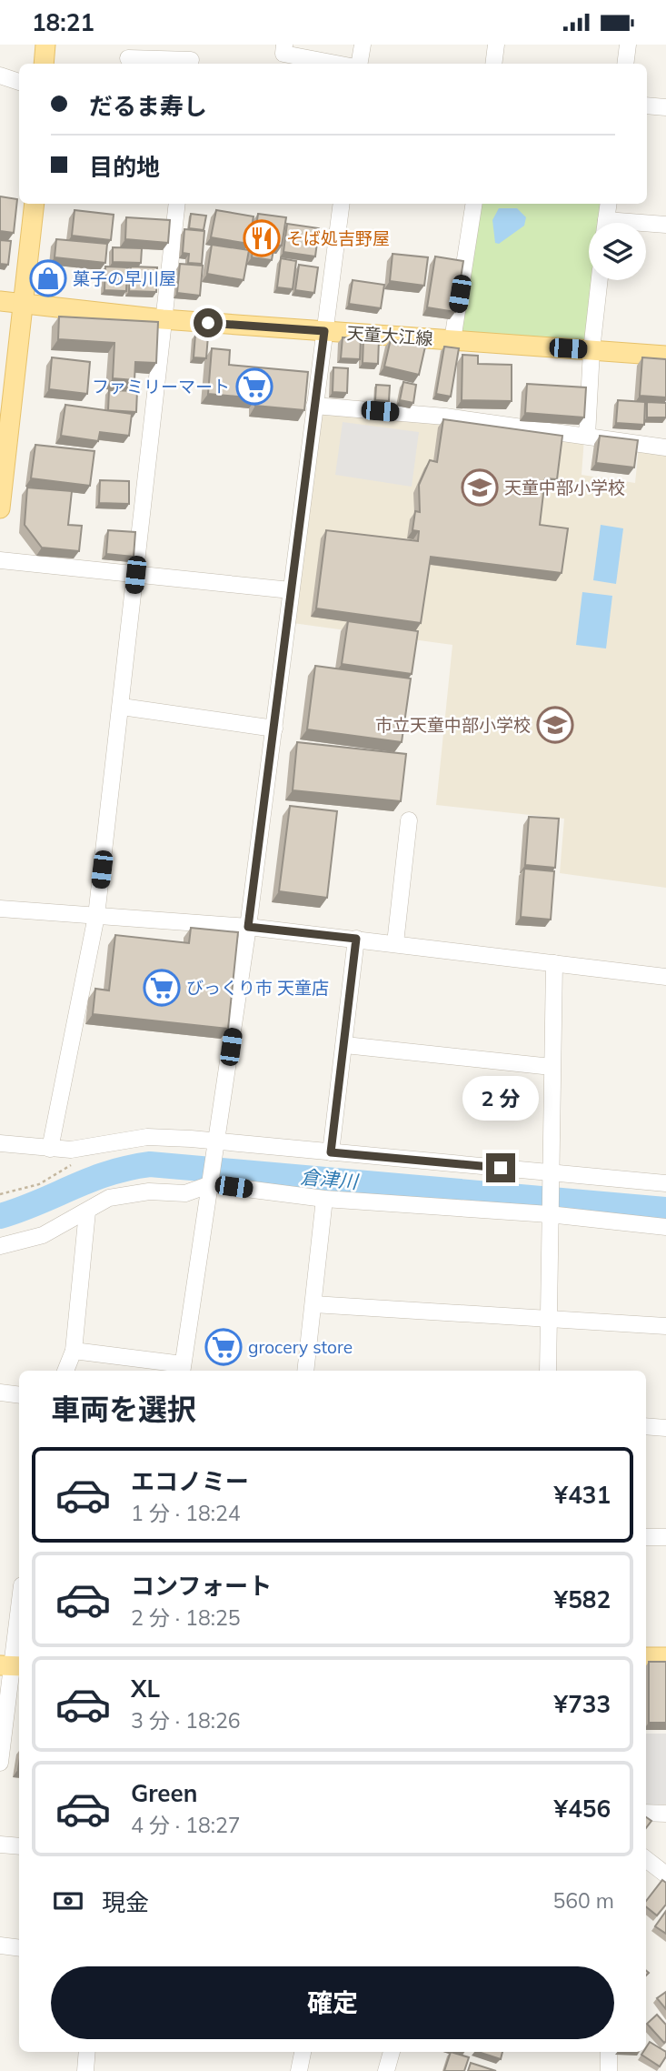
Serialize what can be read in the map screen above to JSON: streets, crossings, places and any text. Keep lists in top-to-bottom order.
{
  "streets": {
    "main road": ["天童大江線"]
  },
  "water": ["倉津川"],
  "places": {
    "restaurant": ["そば処吉野屋"],
    "shop": ["菓子の早川屋"],
    "supermarket": ["ファミリーマート", "びっくり市 天童店", "grocery store"],
    "school or university": ["天童中部小学校", "市立天童中部小学校"]
  },
  "page": {
    "status": "18:21",
    "banner": ["だるま寿し", "目的地"],
    "bubble": "2 分",
    "heading": "車両を選択",
    "list": [
      {
        "name": "エコノミー",
        "note": "1 分 · 18:24",
        "value": "¥431"
      },
      {
        "name": "コンフォート",
        "note": "2 分 · 18:25",
        "value": "¥582"
      },
      {
        "name": "XL",
        "note": "3 分 · 18:26",
        "value": "¥733"
      },
      {
        "name": "Green",
        "note": "4 分 · 18:27",
        "value": "¥456"
      }
    ],
    "pay": ["現金", "560 m"],
    "buttons": "確定"
  }
}
